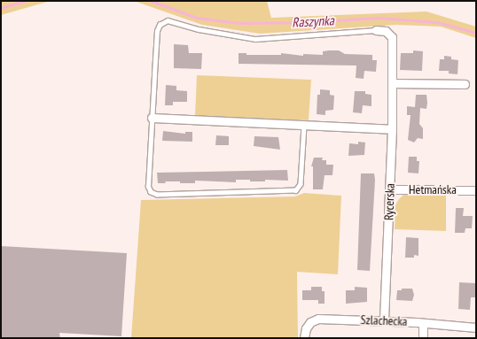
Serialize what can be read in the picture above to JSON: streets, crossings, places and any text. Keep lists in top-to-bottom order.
{
  "streets": {
    "street": ["Hetmańska", "Rycerska", "Szlachecka"]
  },
  "crossings": [
    ["Hetmańska", "Rycerska"],
    ["Rycerska", "Szlachecka"]
  ],
  "water": ["Raszynka"]
}
